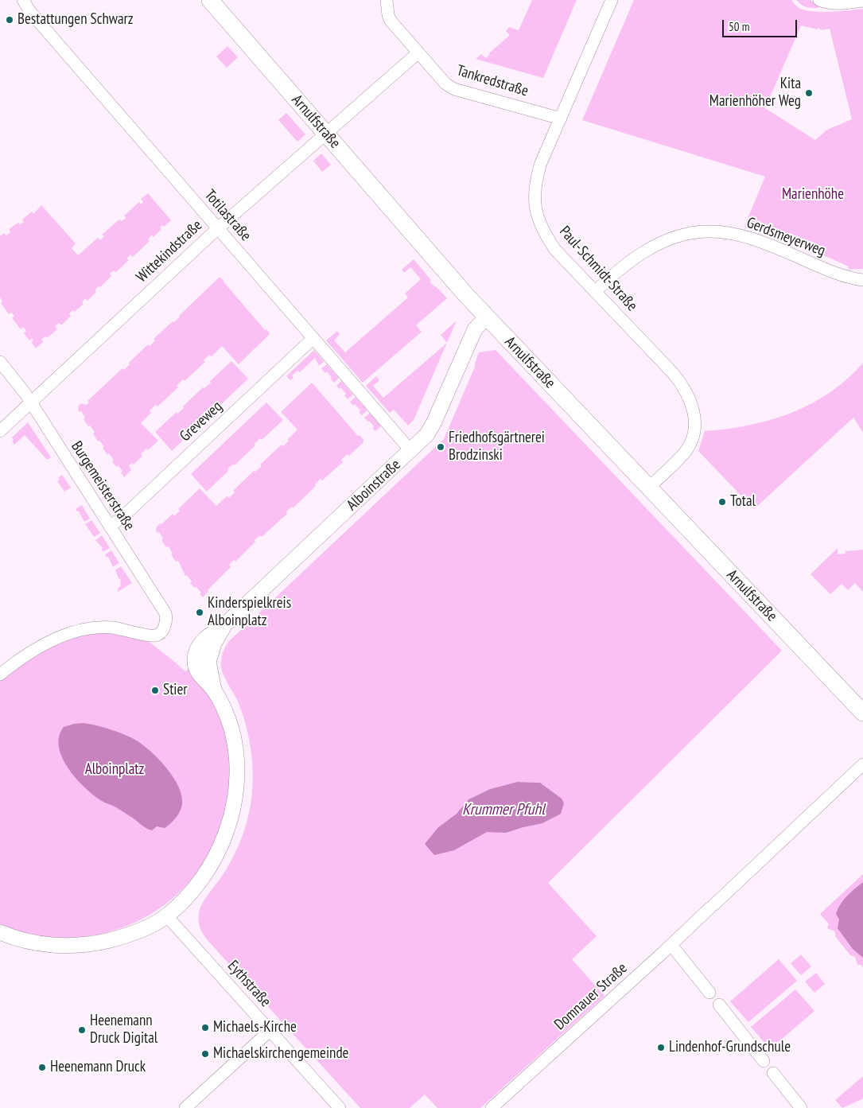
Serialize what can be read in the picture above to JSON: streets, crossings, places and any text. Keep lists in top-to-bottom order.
{
  "streets": {
    "main road": ["Arnulfstraße"],
    "street": [
      "Tankredstraße",
      "Totilastraße",
      "Gerdsmeyerweg",
      "Wittekindstraße",
      "Paul-Schmidt-Straße",
      "Greveweg",
      "Alboinstraße",
      "Burgemeisterstraße",
      "Eythstraße",
      "Domnauer Straße"
    ]
  },
  "crossings": [
    ["Tankredstraße", "Wittekindstraße"],
    ["Tankredstraße", "Paul-Schmidt-Straße"],
    ["Arnulfstraße", "Wittekindstraße"],
    ["Arnulfstraße", "Paul-Schmidt-Straße"],
    ["Arnulfstraße", "Alboinstraße"],
    ["Totilastraße", "Wittekindstraße"],
    ["Totilastraße", "Greveweg"],
    ["Totilastraße", "Alboinstraße"],
    ["Gerdsmeyerweg", "Paul-Schmidt-Straße"],
    ["Wittekindstraße", "Burgemeisterstraße"],
    ["Greveweg", "Burgemeisterstraße"],
    ["Alboinstraße", "Eythstraße"]
  ],
  "water": ["Krummer Pfuhl"],
  "parks": ["Marienhöhe", "Alboinplatz"],
  "places": [
    "Bestattungen Schwarz",
    "Kita Marienhöher Weg",
    "Friedhofsgärtnerei Brodzinski",
    "Total",
    "Kinderspielkreis Alboinplatz",
    "Stier",
    "Michaels-Kirche",
    "Heenemann Druck Digital",
    "Lindenhof-Grundschule",
    "Michaelskirchengemeinde",
    "Heenemann Druck"
  ],
  "scale_bar": "50 m"
}
